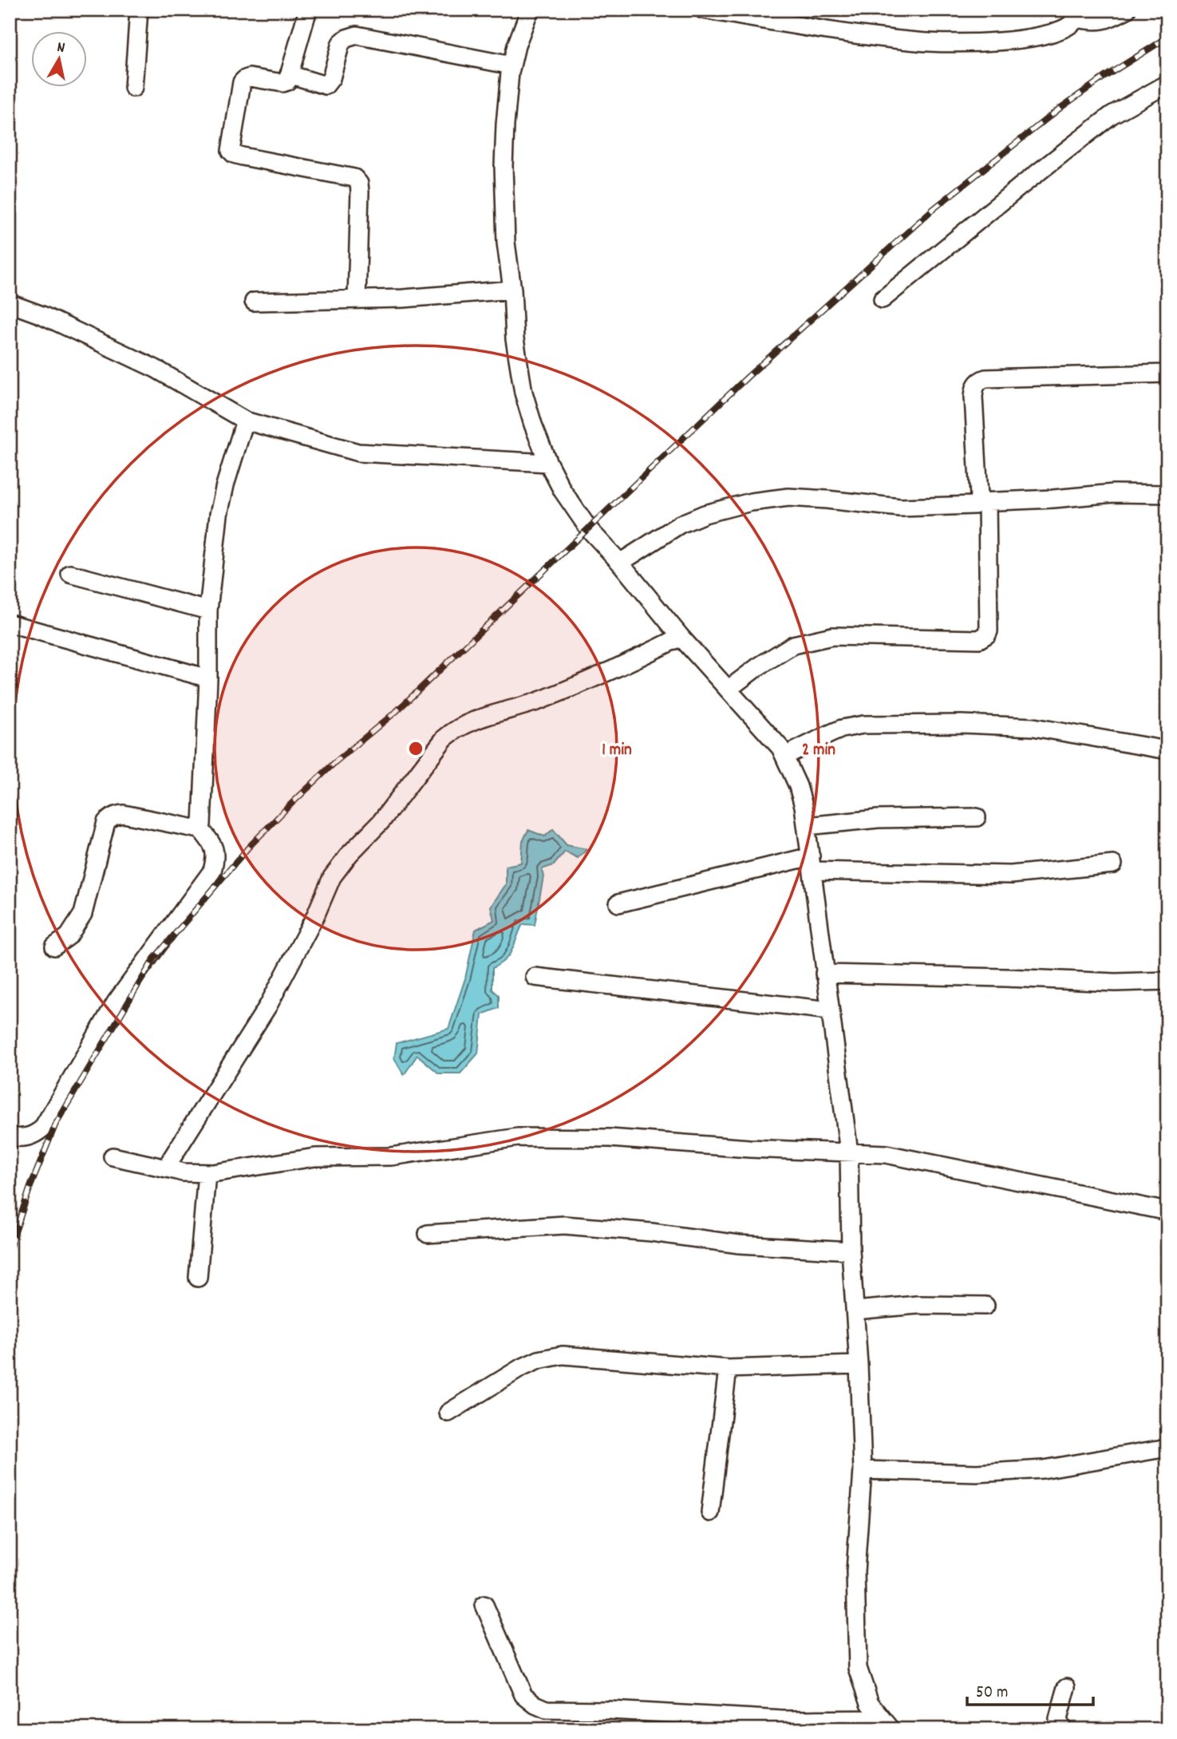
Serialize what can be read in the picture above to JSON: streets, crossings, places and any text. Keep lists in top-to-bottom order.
{
  "scale_bar": "50 m",
  "north": "top",
  "rings": ["1 min", "2 min"]
}
